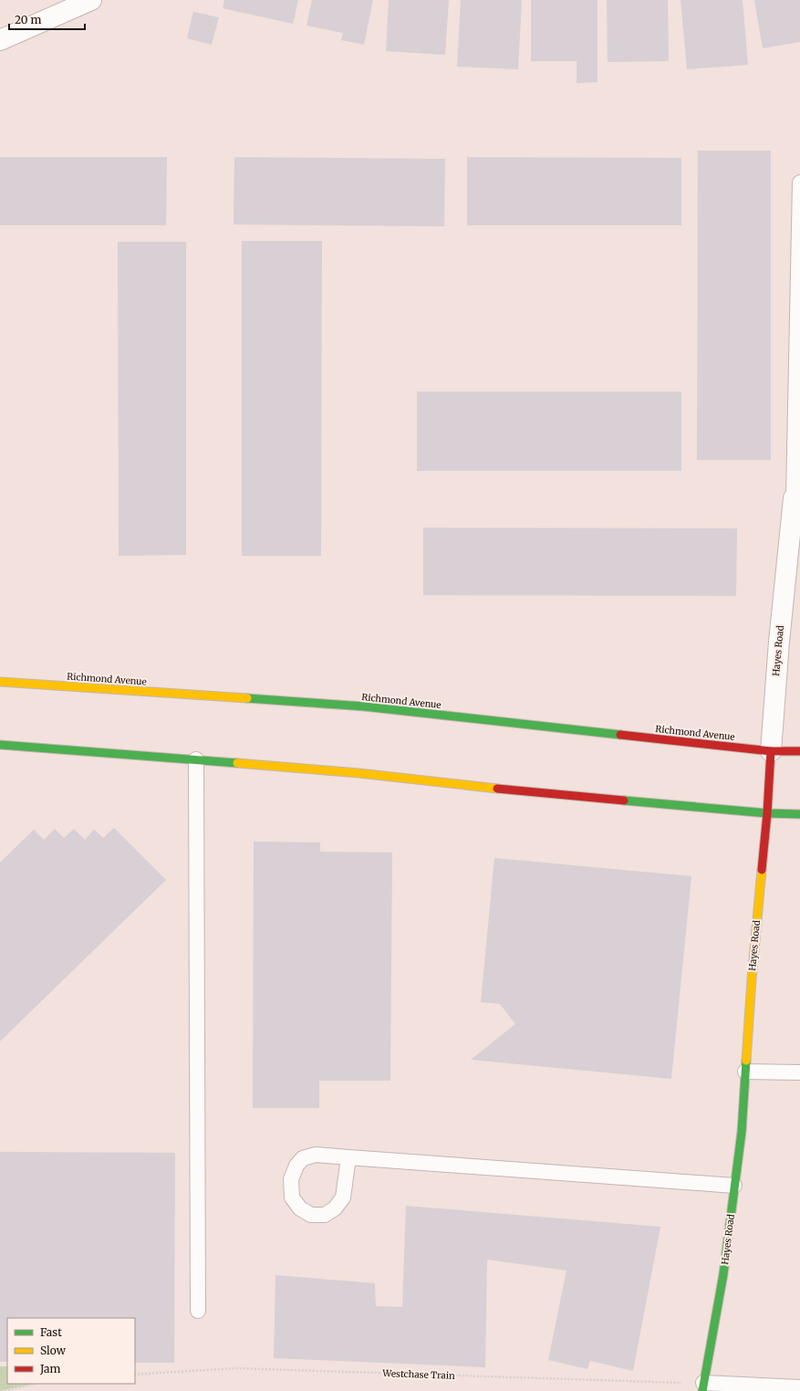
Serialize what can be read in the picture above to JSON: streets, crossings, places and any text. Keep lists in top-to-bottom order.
{
  "streets": {
    "main road": ["Hayes Road", "Richmond Avenue"],
    "path": ["Westchase Train"]
  },
  "crossings": [
    ["Hayes Road", "Richmond Avenue"],
    ["Hayes Road", "Westchase Train"]
  ],
  "legend": ["Fast", "Slow", "Jam"],
  "scale_bar": "20 m"
}
